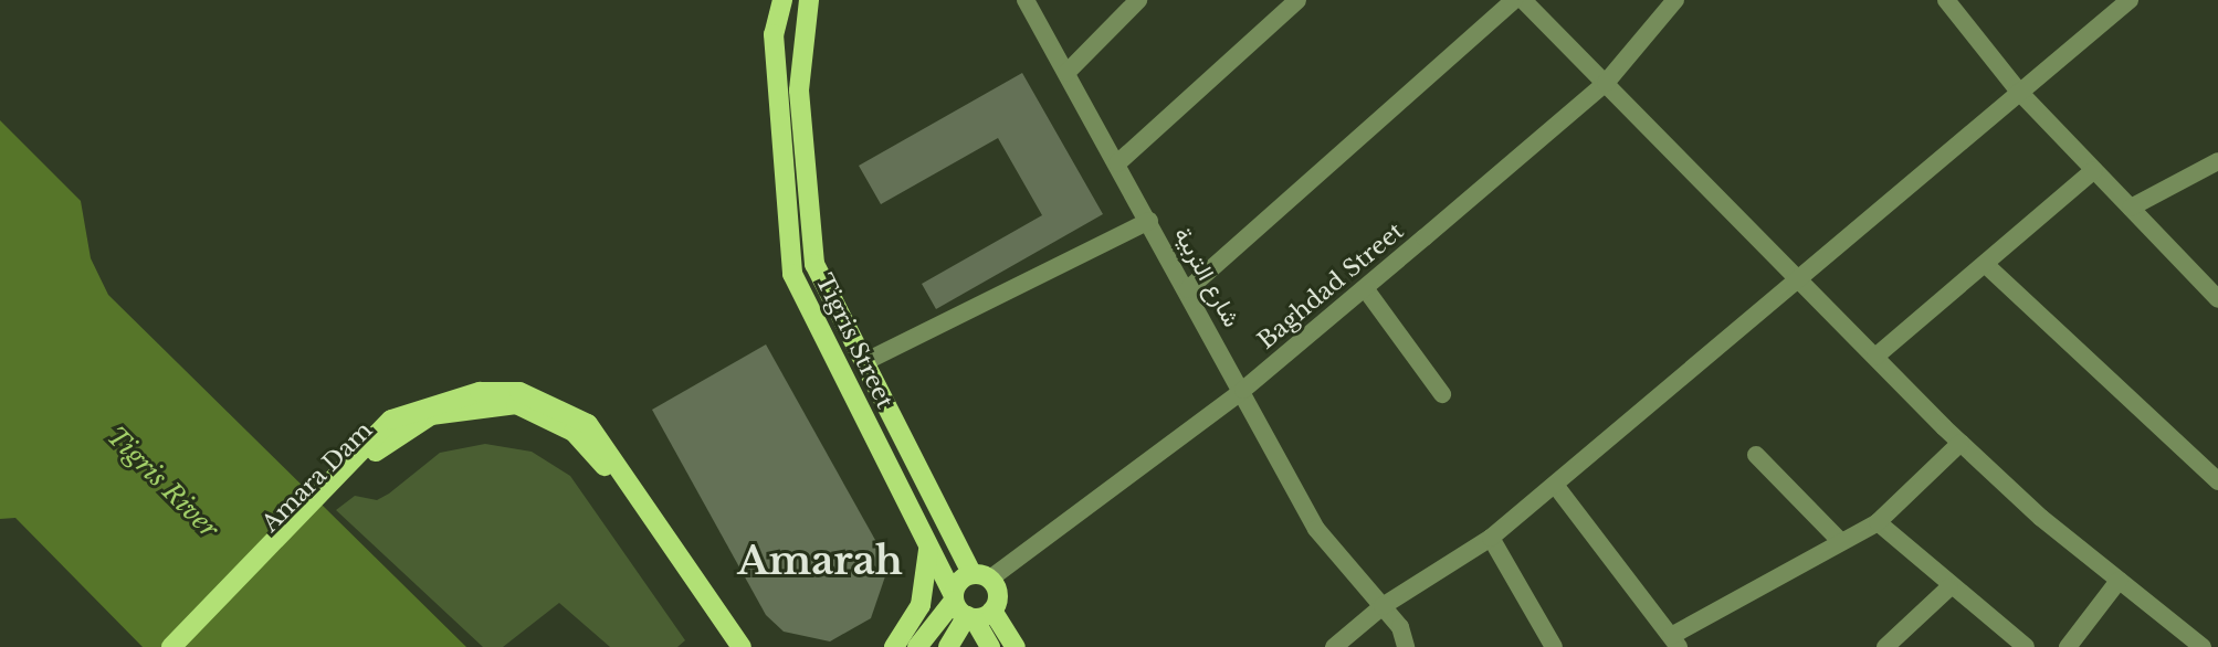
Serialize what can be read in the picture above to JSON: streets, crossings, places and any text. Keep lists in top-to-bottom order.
{
  "streets": {
    "main road": ["Tigris Street", "Amara Dam"],
    "street": ["شارع التربية", "Baghdad Street"]
  },
  "crossings": [
    ["شارع التربية", "Baghdad Street"],
    ["Baghdad Street", "Tigris Street"]
  ],
  "districts": ["Amarah"],
  "water": ["Tigris River"]
}
